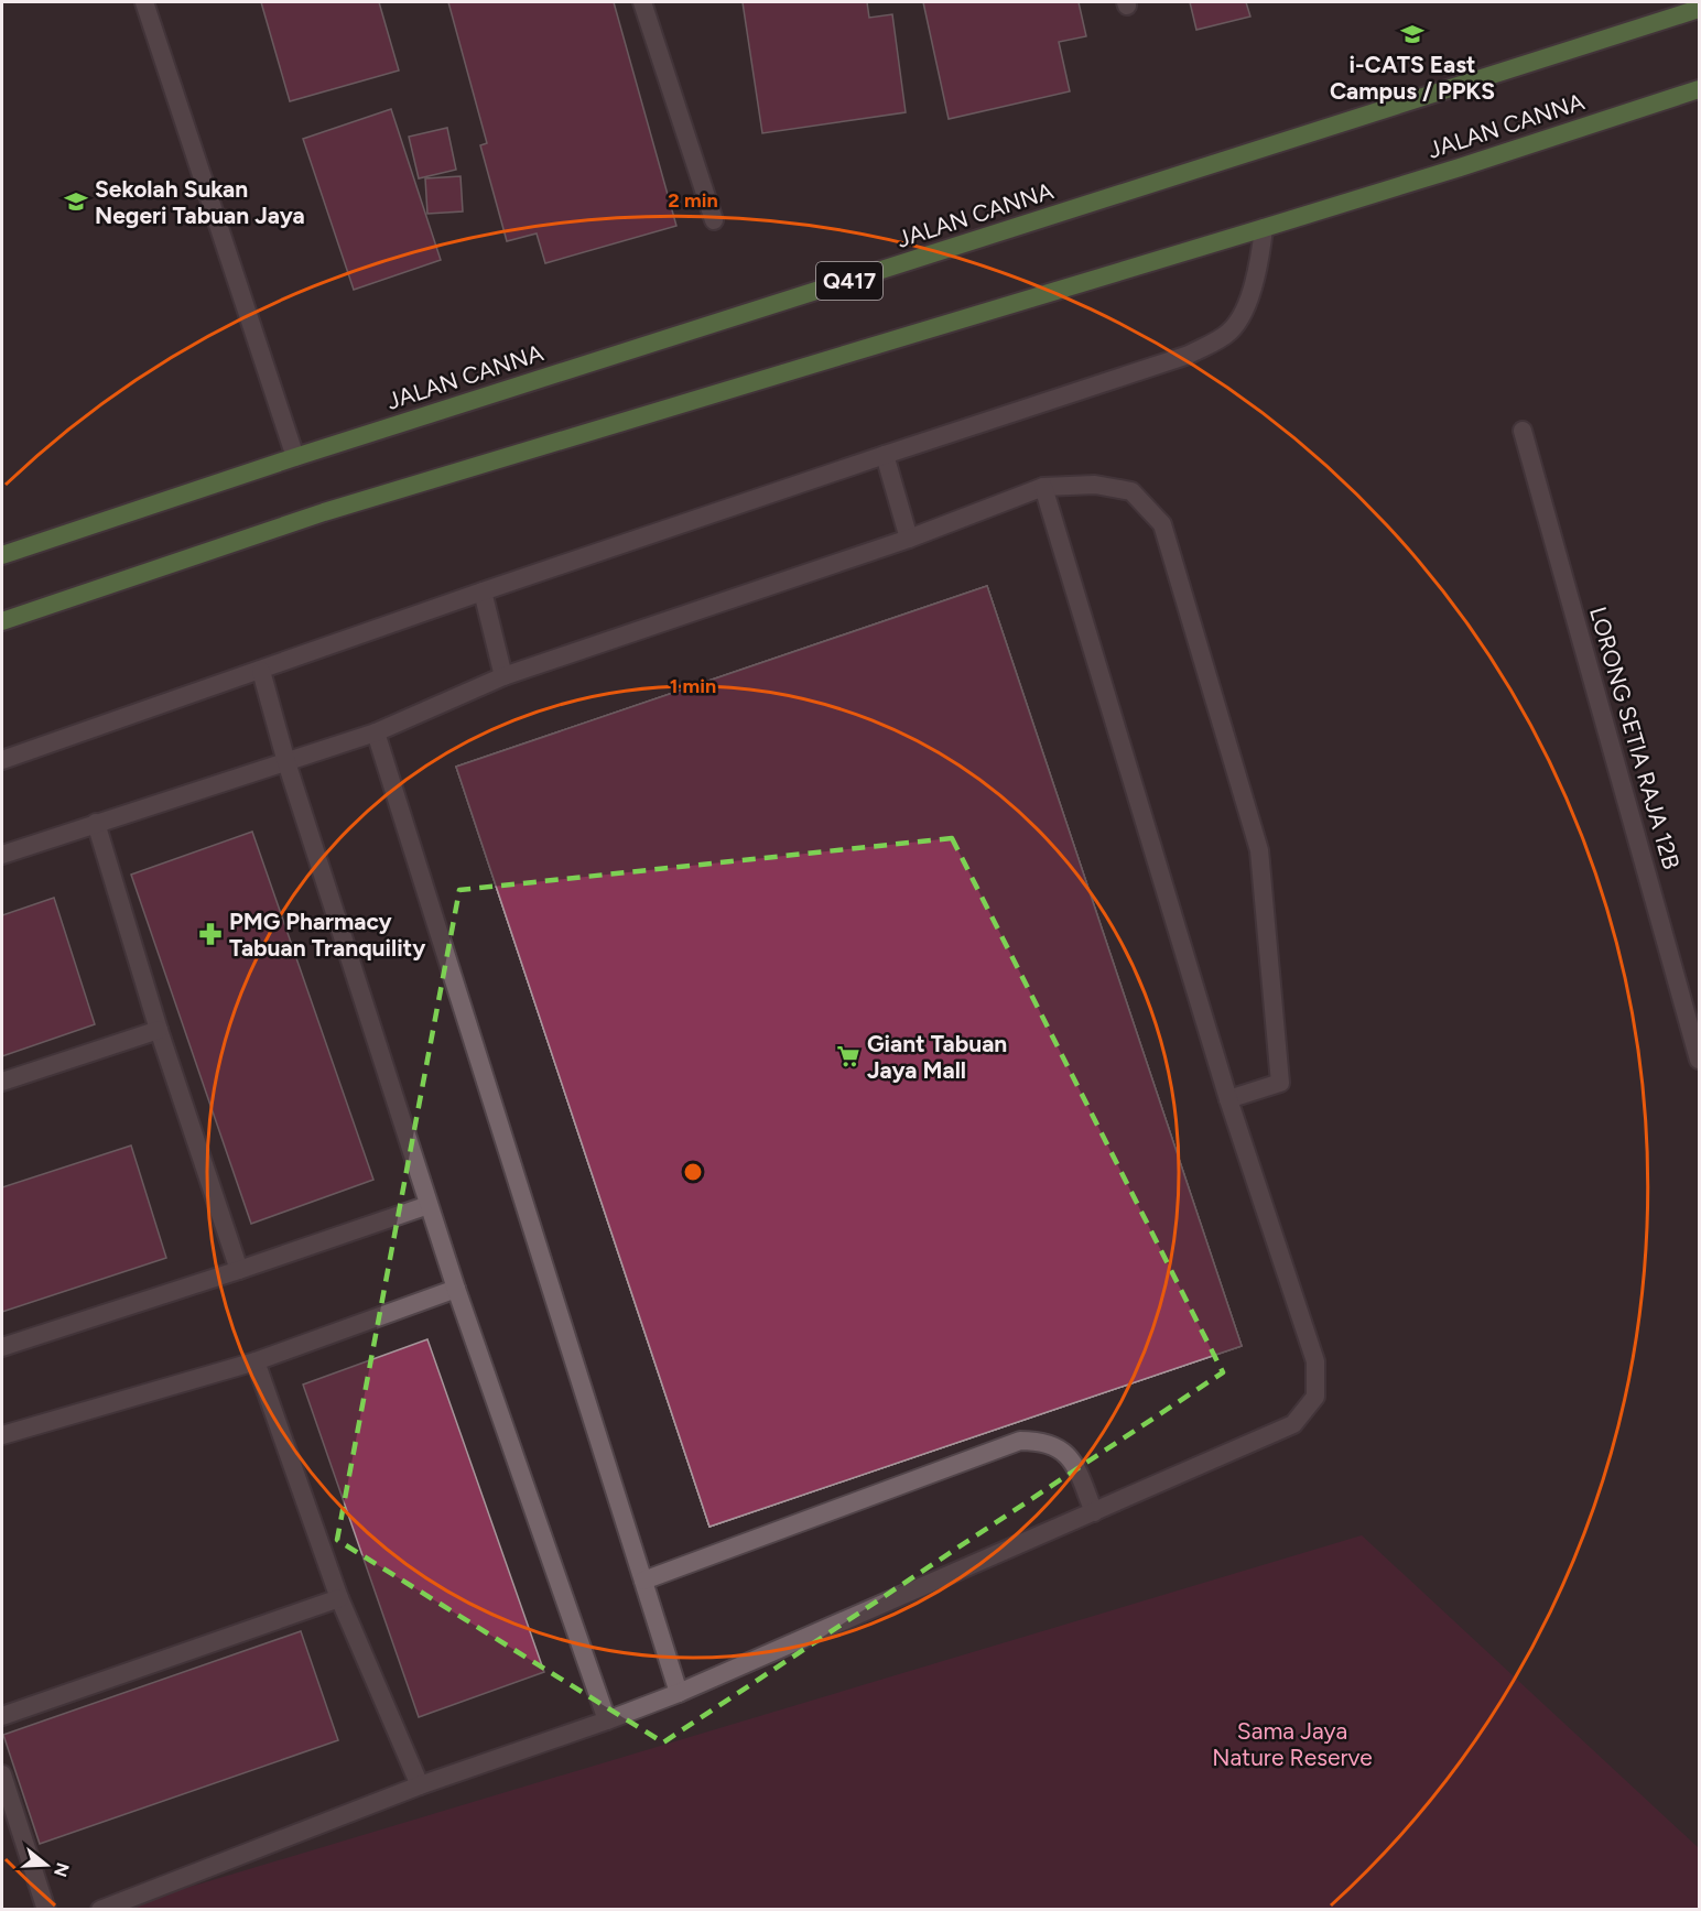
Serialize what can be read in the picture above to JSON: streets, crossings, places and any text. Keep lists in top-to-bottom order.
{
  "streets": {
    "highway": ["JALAN CANNA", "Q417"],
    "street": ["LORONG SETIA RAJA 12B"]
  },
  "parks": ["Sama Jaya Nature Reserve"],
  "places": {
    "school or university": ["i-CATS East Campus / PPKS", "Sekolah Sukan Negeri Tabuan Jaya"],
    "pharmacy": ["PMG Pharmacy Tabuan Tranquility"],
    "supermarket": ["Giant Tabuan Jaya Mall"]
  },
  "north": "right",
  "rings": ["2 min", "1 min"]
}
